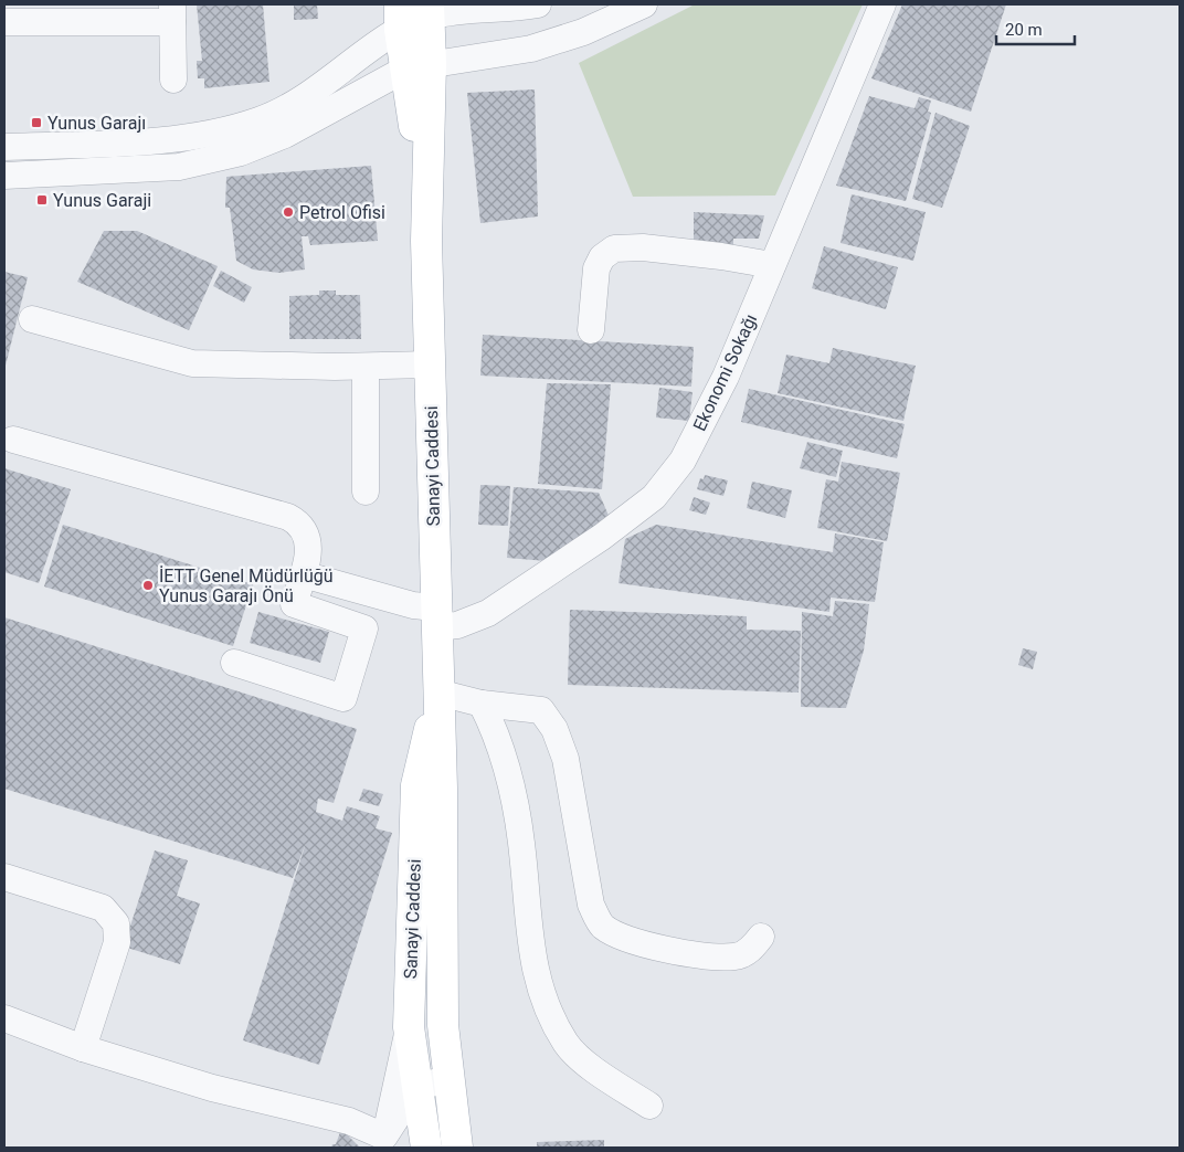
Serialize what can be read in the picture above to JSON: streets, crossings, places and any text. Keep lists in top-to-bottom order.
{
  "streets": {
    "main road": ["Sanayi Caddesi"],
    "street": ["Ekonomi Sokağı"]
  },
  "crossings": [
    ["Ekonomi Sokağı", "Sanayi Caddesi"]
  ],
  "places": {
    "transit": ["Yunus Garajı", "Yunus Garaji"],
    "other": ["Petrol Ofisi", "İETT Genel Müdürlüğü Yunus Garajı Önü"]
  },
  "scale_bar": "20 m"
}
